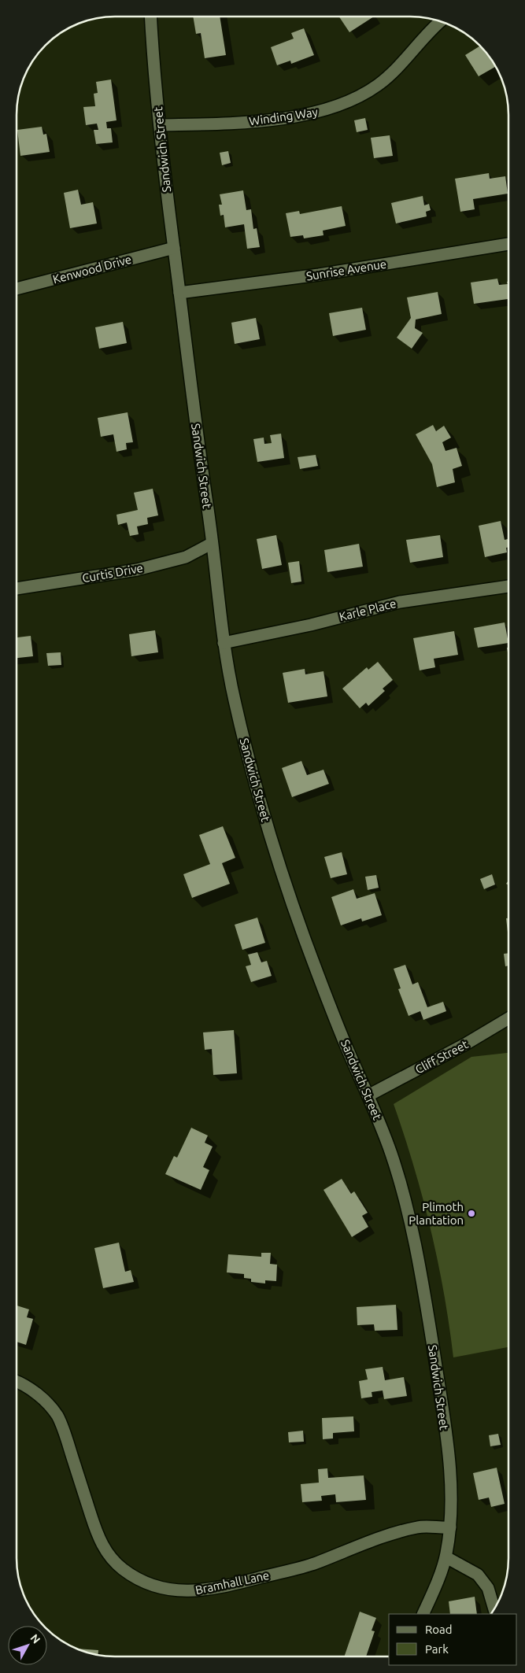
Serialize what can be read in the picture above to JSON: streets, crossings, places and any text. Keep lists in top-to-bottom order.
{
  "streets": {
    "street": [
      "Winding Way",
      "Sandwich Street",
      "Kenwood Drive",
      "Sunrise Avenue",
      "Curtis Drive",
      "Karle Place",
      "Cliff Street",
      "Bramhall Lane"
    ]
  },
  "crossings": [
    ["Winding Way", "Sandwich Street"],
    ["Sandwich Street", "Kenwood Drive"],
    ["Sandwich Street", "Sunrise Avenue"],
    ["Sandwich Street", "Curtis Drive"],
    ["Sandwich Street", "Karle Place"],
    ["Sandwich Street", "Cliff Street"],
    ["Sandwich Street", "Bramhall Lane"]
  ],
  "places": ["Plimoth Plantation"],
  "legend": ["Road", "Park"],
  "north": "top right"
}
